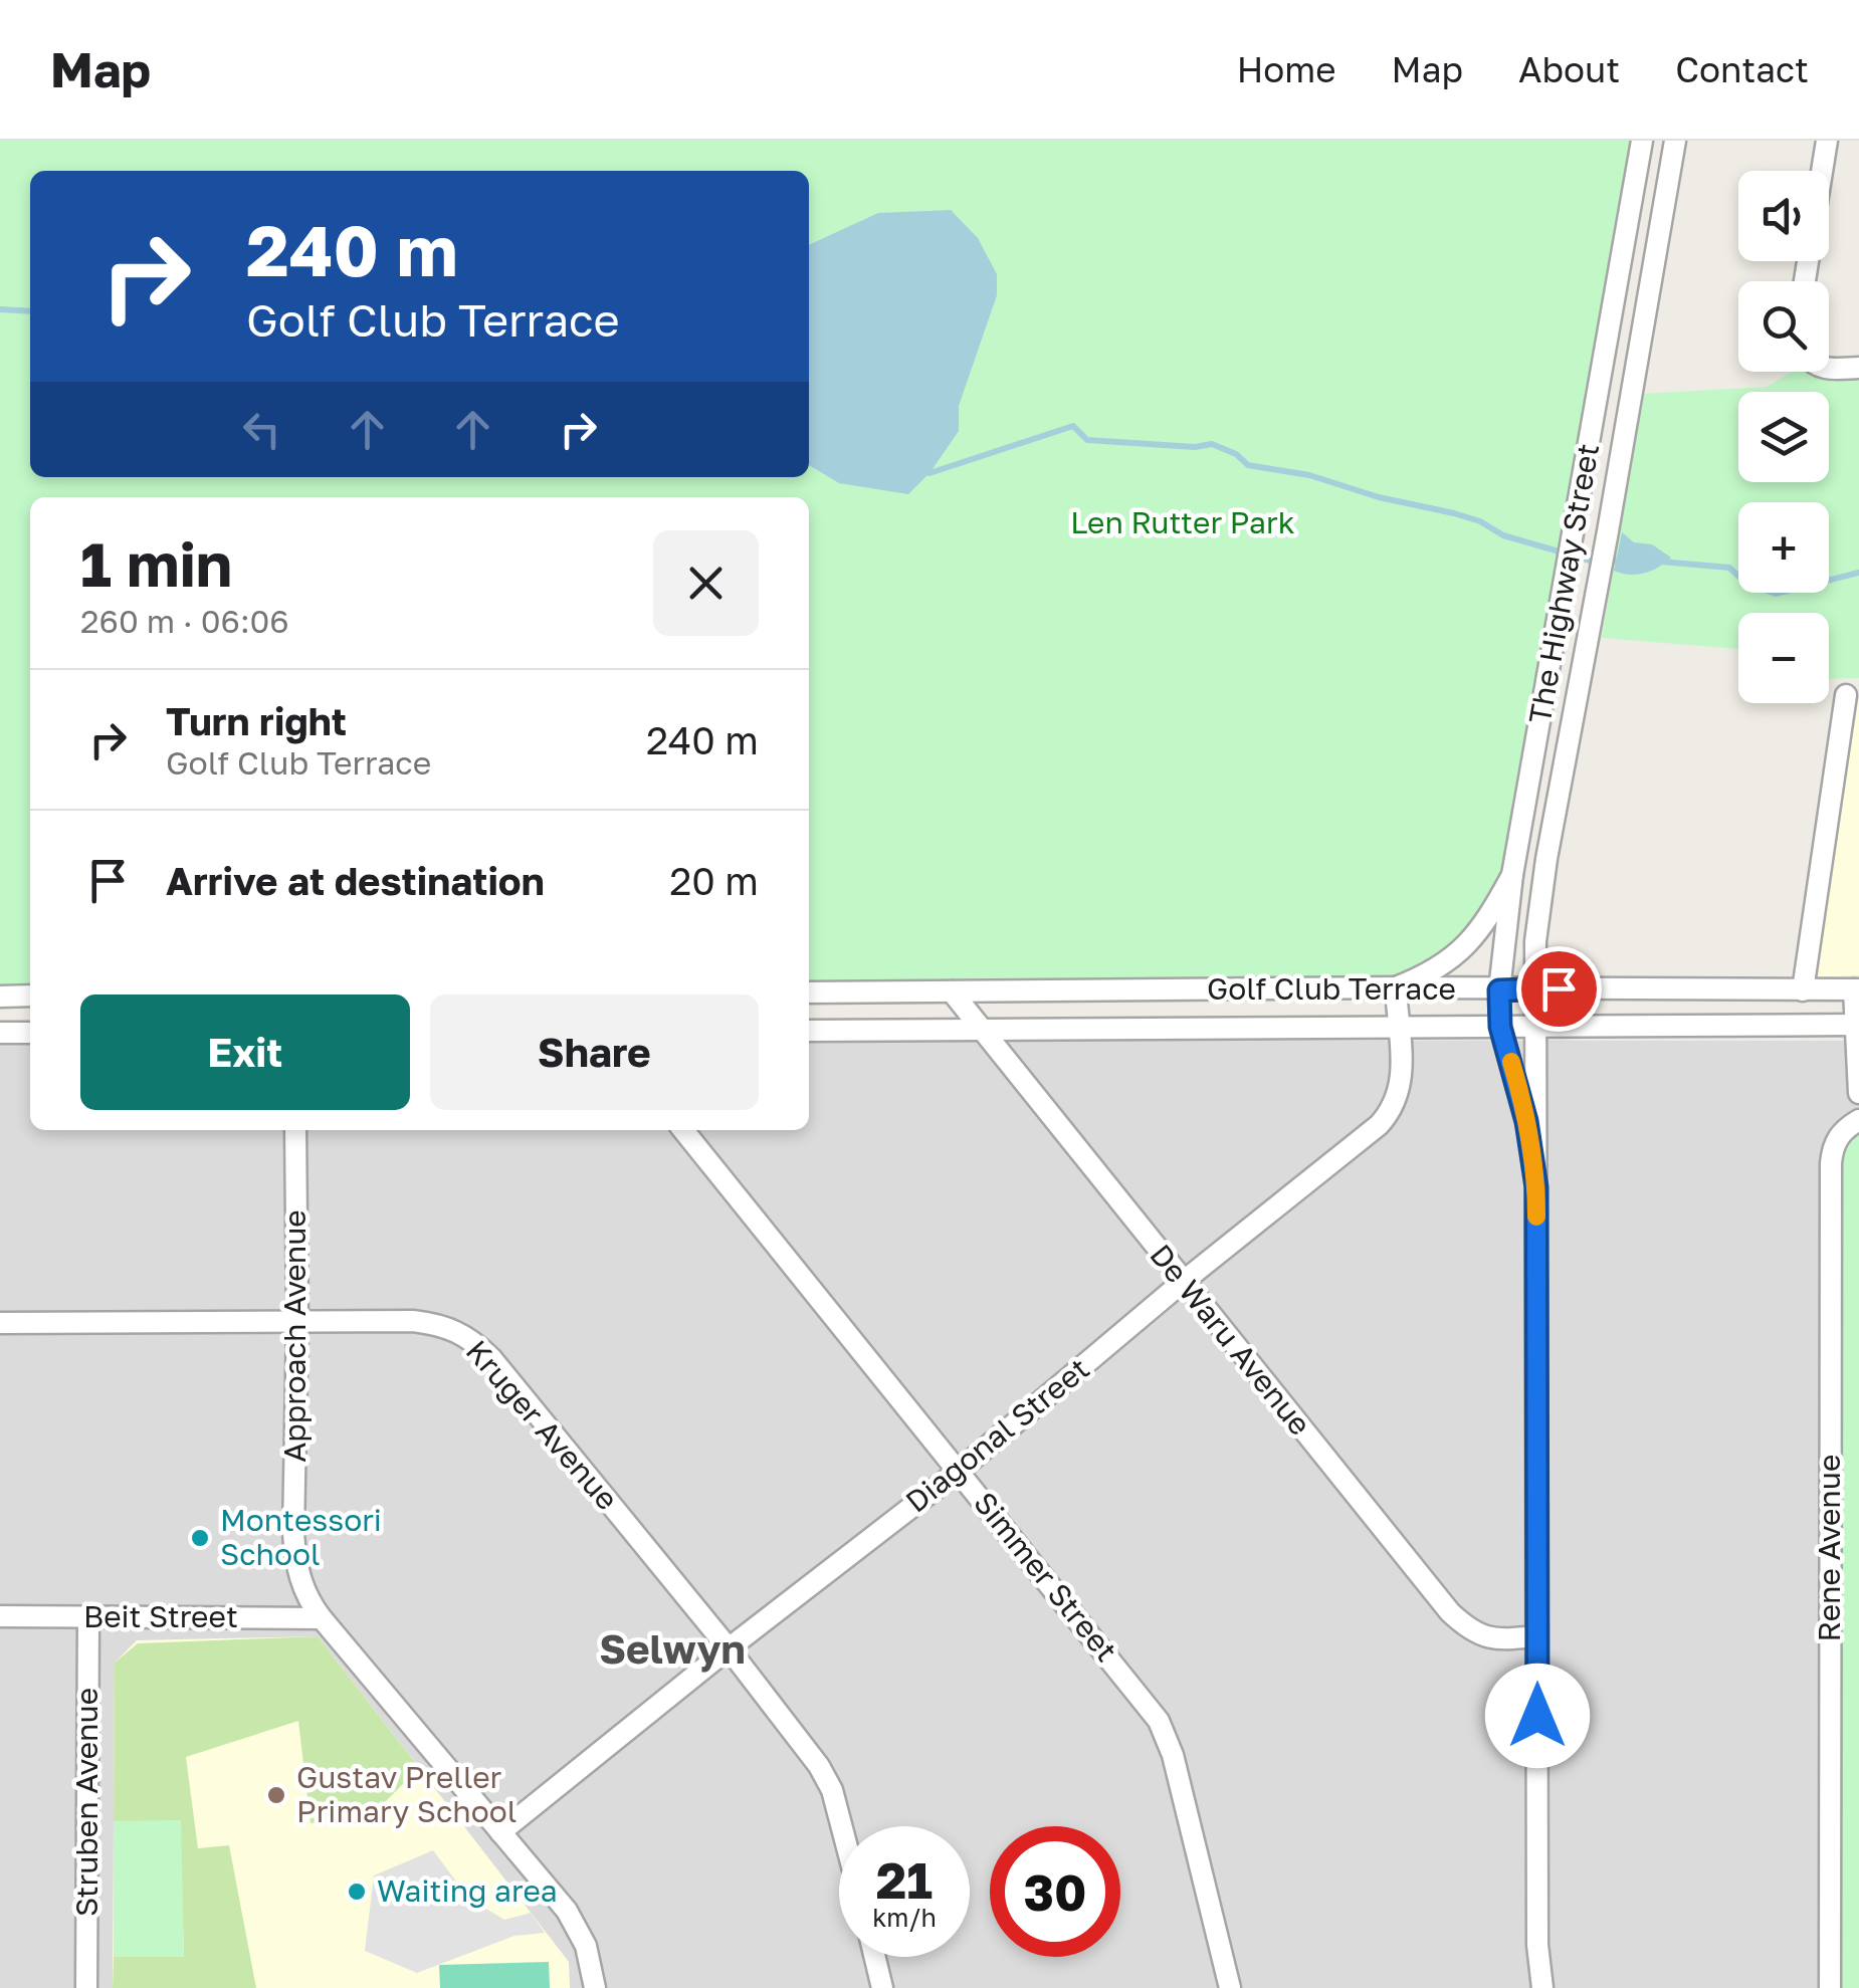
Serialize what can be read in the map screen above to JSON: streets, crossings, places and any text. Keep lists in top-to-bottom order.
{
  "streets": {
    "street": [
      "The Highway Street",
      "Golf Club Terrace",
      "Approach Avenue",
      "De Waru Avenue",
      "Kruger Avenue",
      "Diagonal Street",
      "Rene Avenue",
      "Simmer Street",
      "Beit Street",
      "Struben Avenue"
    ]
  },
  "crossings": [
    ["The Highway Street", "Golf Club Terrace"],
    ["Golf Club Terrace", "De Waru Avenue"],
    ["Golf Club Terrace", "Diagonal Street"],
    ["Approach Avenue", "Kruger Avenue"],
    ["Approach Avenue", "Diagonal Street"],
    ["Approach Avenue", "Beit Street"],
    ["De Waru Avenue", "Diagonal Street"],
    ["Kruger Avenue", "Diagonal Street"],
    ["Diagonal Street", "Simmer Street"],
    ["Beit Street", "Struben Avenue"]
  ],
  "districts": ["Selwyn"],
  "parks": ["Len Rutter Park"],
  "places": ["Montessori School", "Gustav Preller Primary School", "Waiting area"],
  "page": {
    "header": "Map",
    "nav": [
      "Home",
      "Map",
      "About",
      "Contact"
    ],
    "map_buttons": ["+", "−"],
    "turn": ["240 m", "Golf Club Terrace"],
    "heading": ["1 min", "260 m · 06:06"],
    "list": [
      {
        "name": "Turn right",
        "note": "Golf Club Terrace",
        "value": "240 m"
      },
      {
        "name": "Arrive at destination",
        "value": "20 m"
      }
    ],
    "buttons": ["Exit", "Share"],
    "speed": "21 km/h",
    "limit": "30"
  }
}
